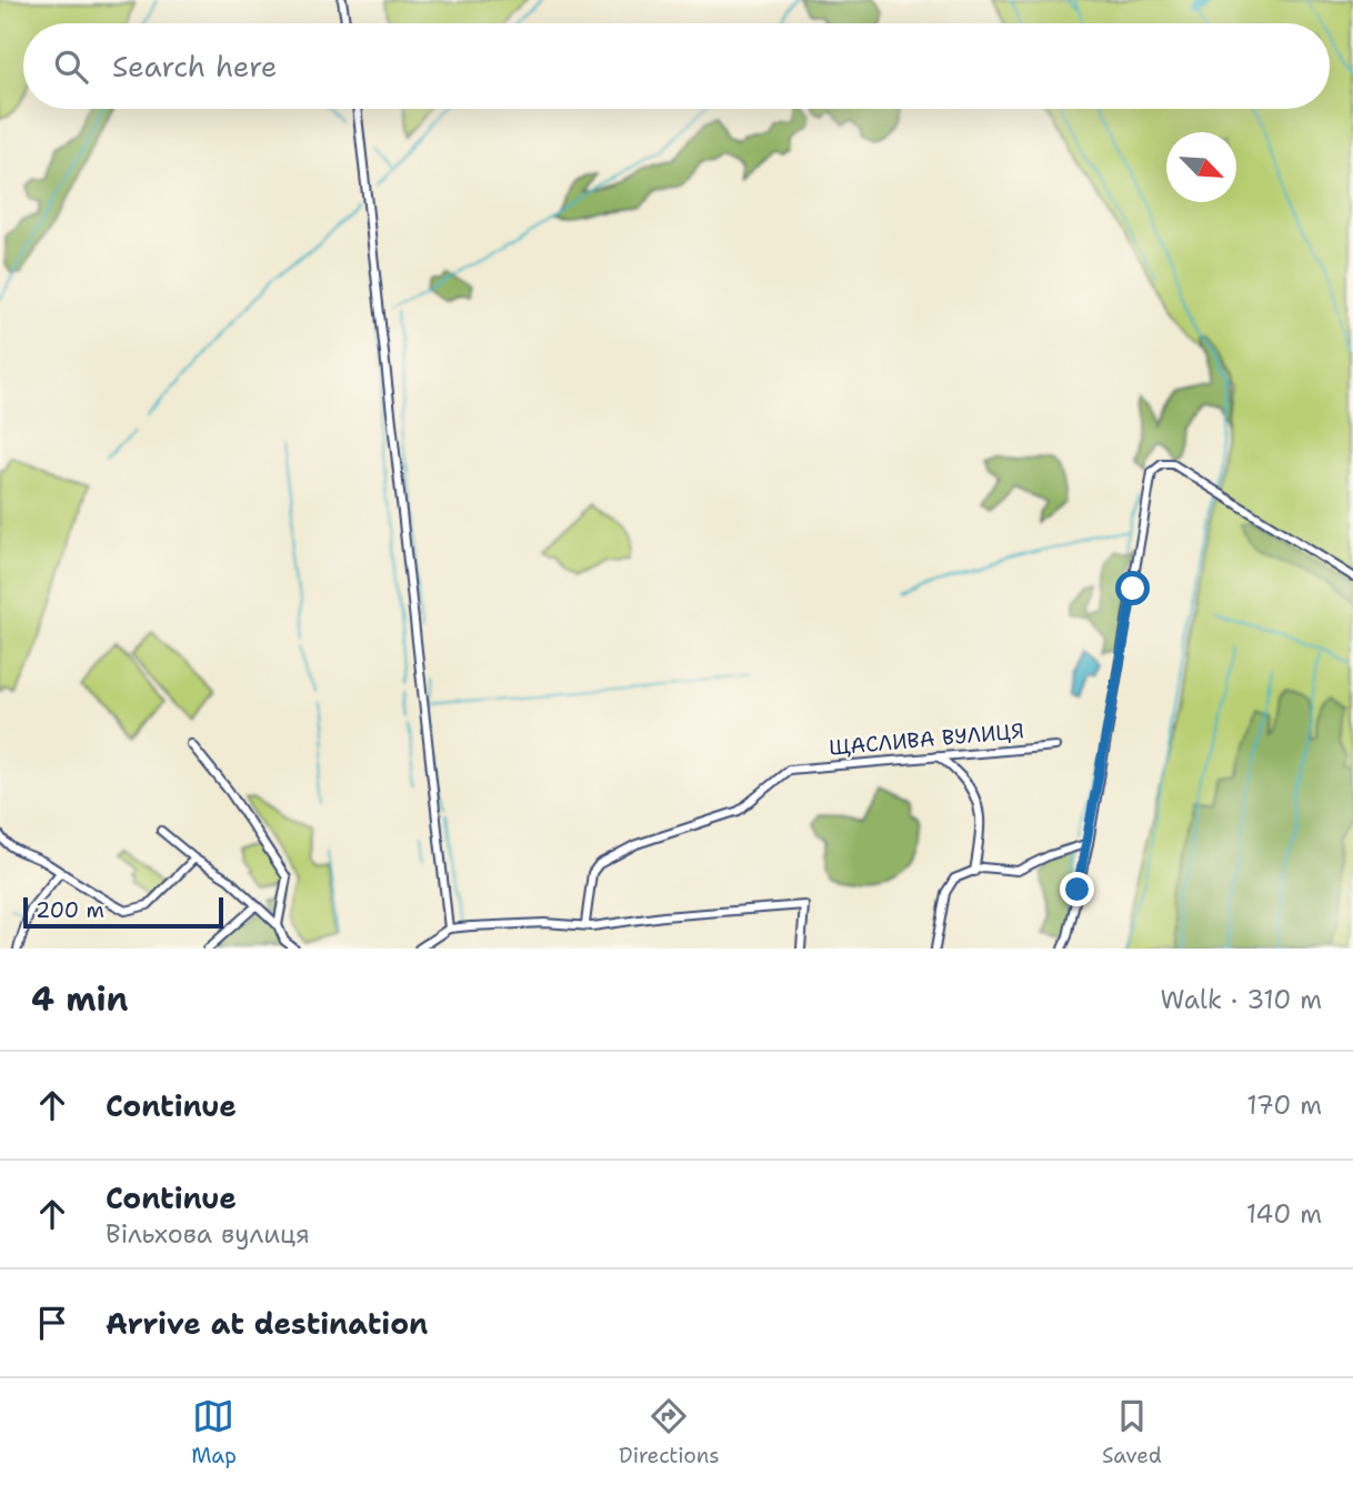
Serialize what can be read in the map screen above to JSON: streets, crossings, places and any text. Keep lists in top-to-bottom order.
{
  "streets": {
    "street": ["ЩАСЛИВА ВУЛИЦЯ"]
  },
  "scale_bar": "200 m",
  "north": "bottom right",
  "page": {
    "search": "Search here",
    "scale": "200 m",
    "heading": ["4 min", "Walk · 310 m"],
    "list": [
      ["Continue", "170 m"],
      ["Continue", "Вільхова вулиця", "140 m"],
      "Arrive at destination"
    ],
    "nav": ["Map", "Directions", "Saved"]
  }
}
